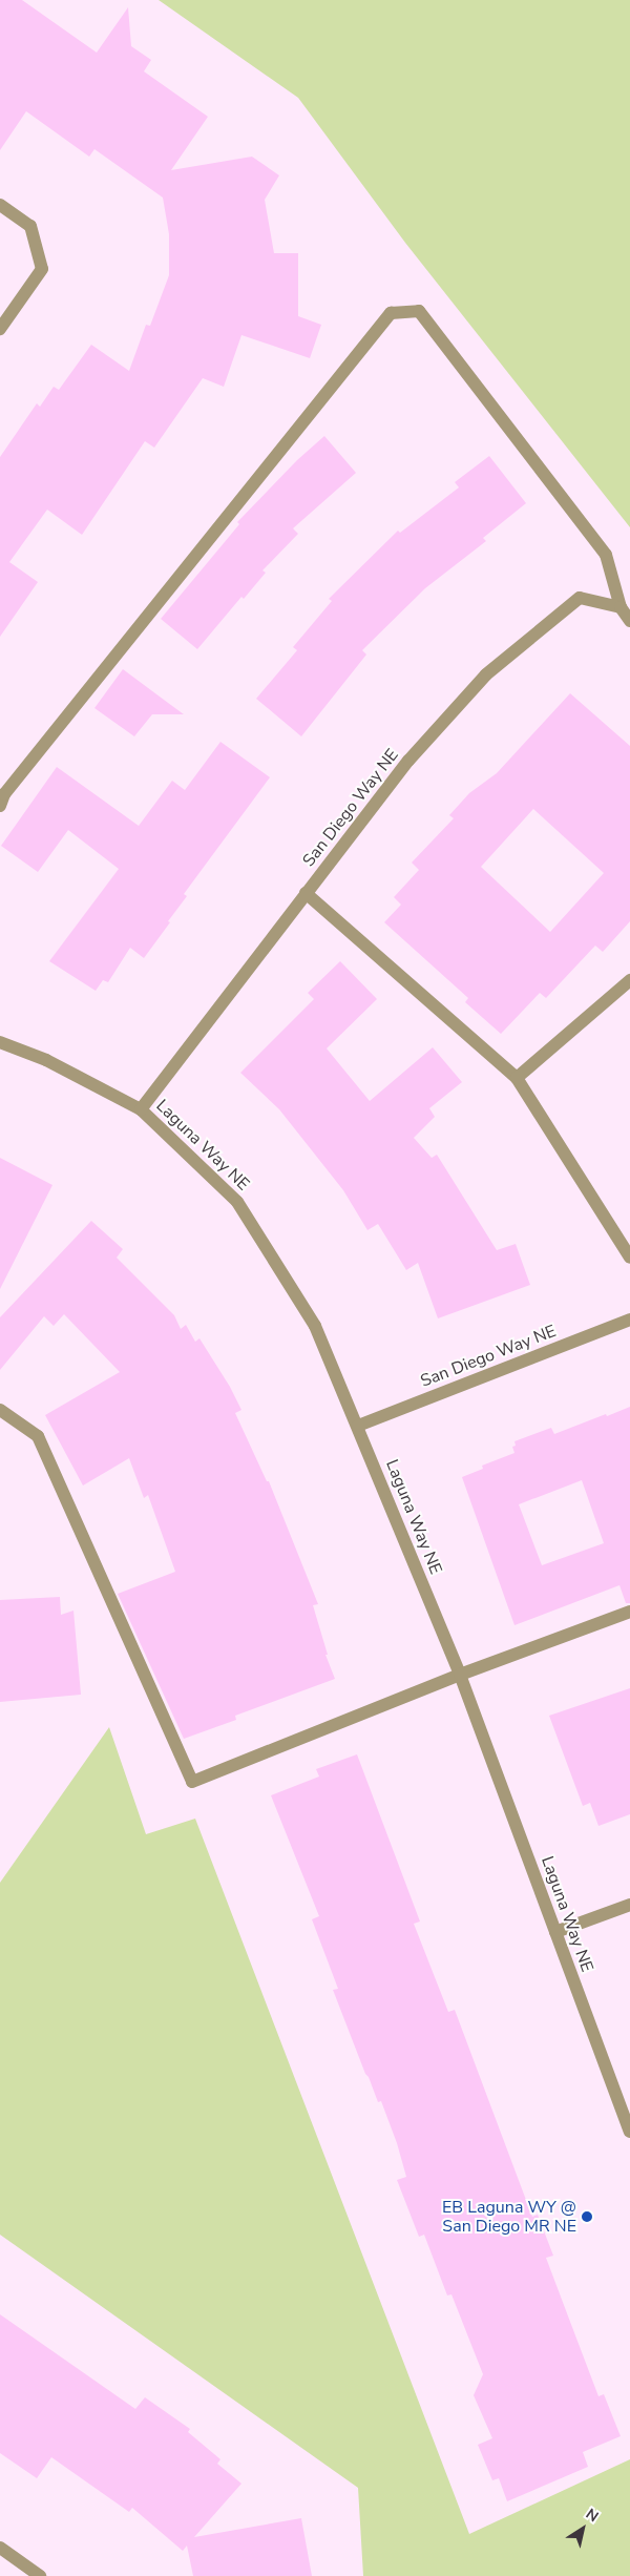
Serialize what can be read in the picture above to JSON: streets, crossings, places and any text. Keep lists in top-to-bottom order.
{
  "streets": {
    "street": ["San Diego Way NE", "Laguna Way NE"]
  },
  "crossings": [
    ["San Diego Way NE", "Laguna Way NE"]
  ],
  "places": ["EB Laguna WY @ San Diego MR NE"],
  "north": "top right"
}
